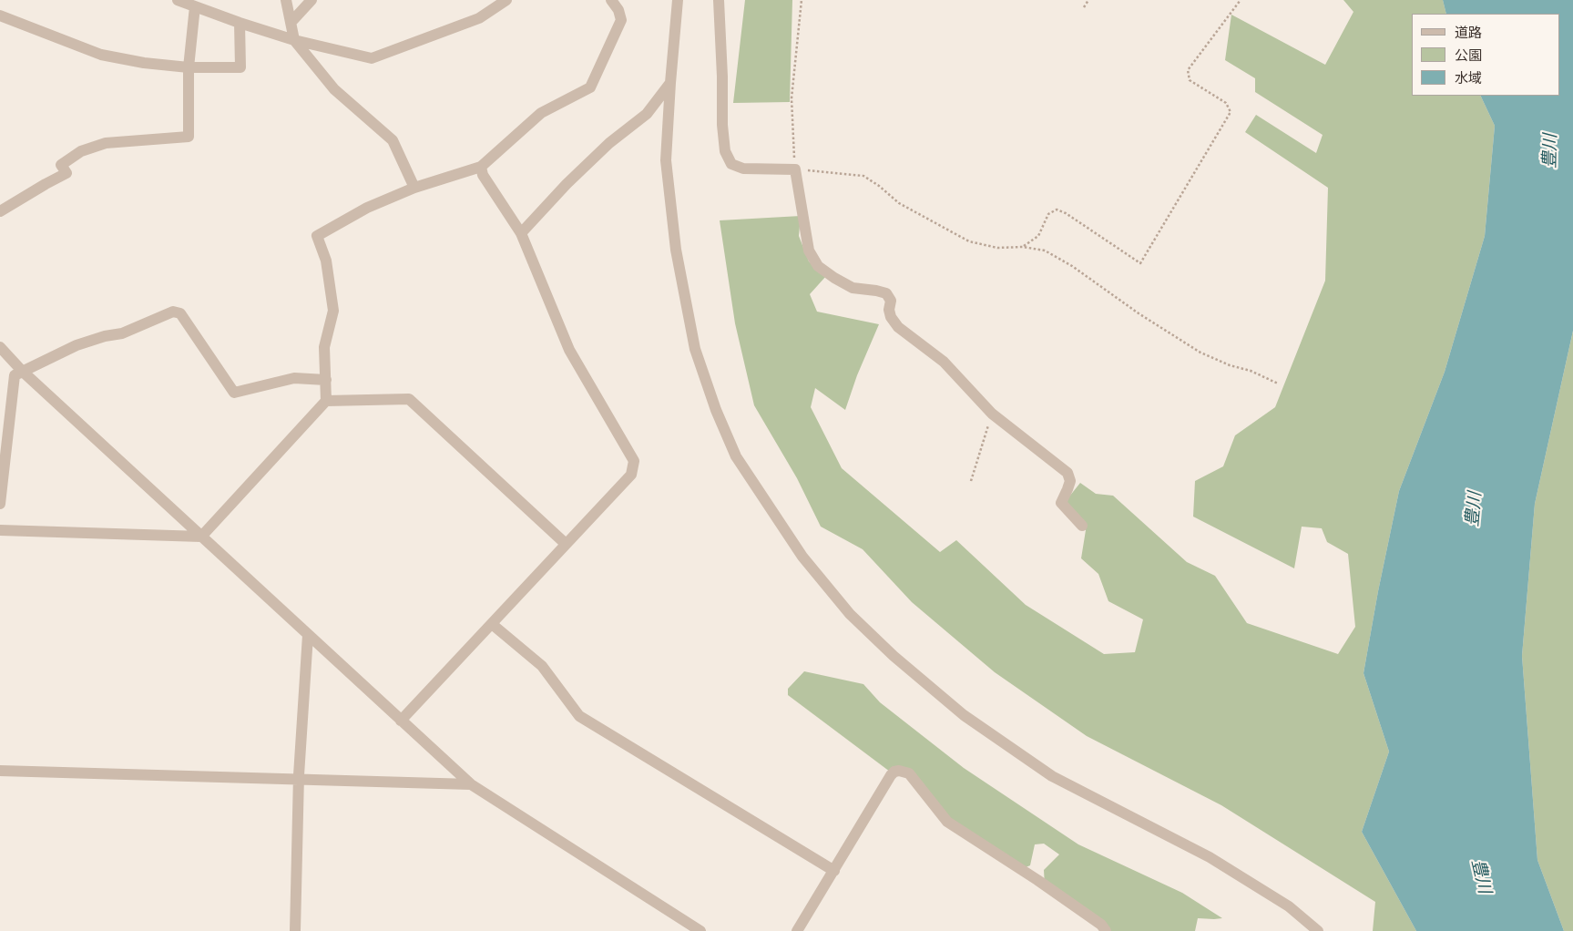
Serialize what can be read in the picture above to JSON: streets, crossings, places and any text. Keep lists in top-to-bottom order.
{
  "water": ["豊川"],
  "legend": ["道路", "公園", "水域"]
}
